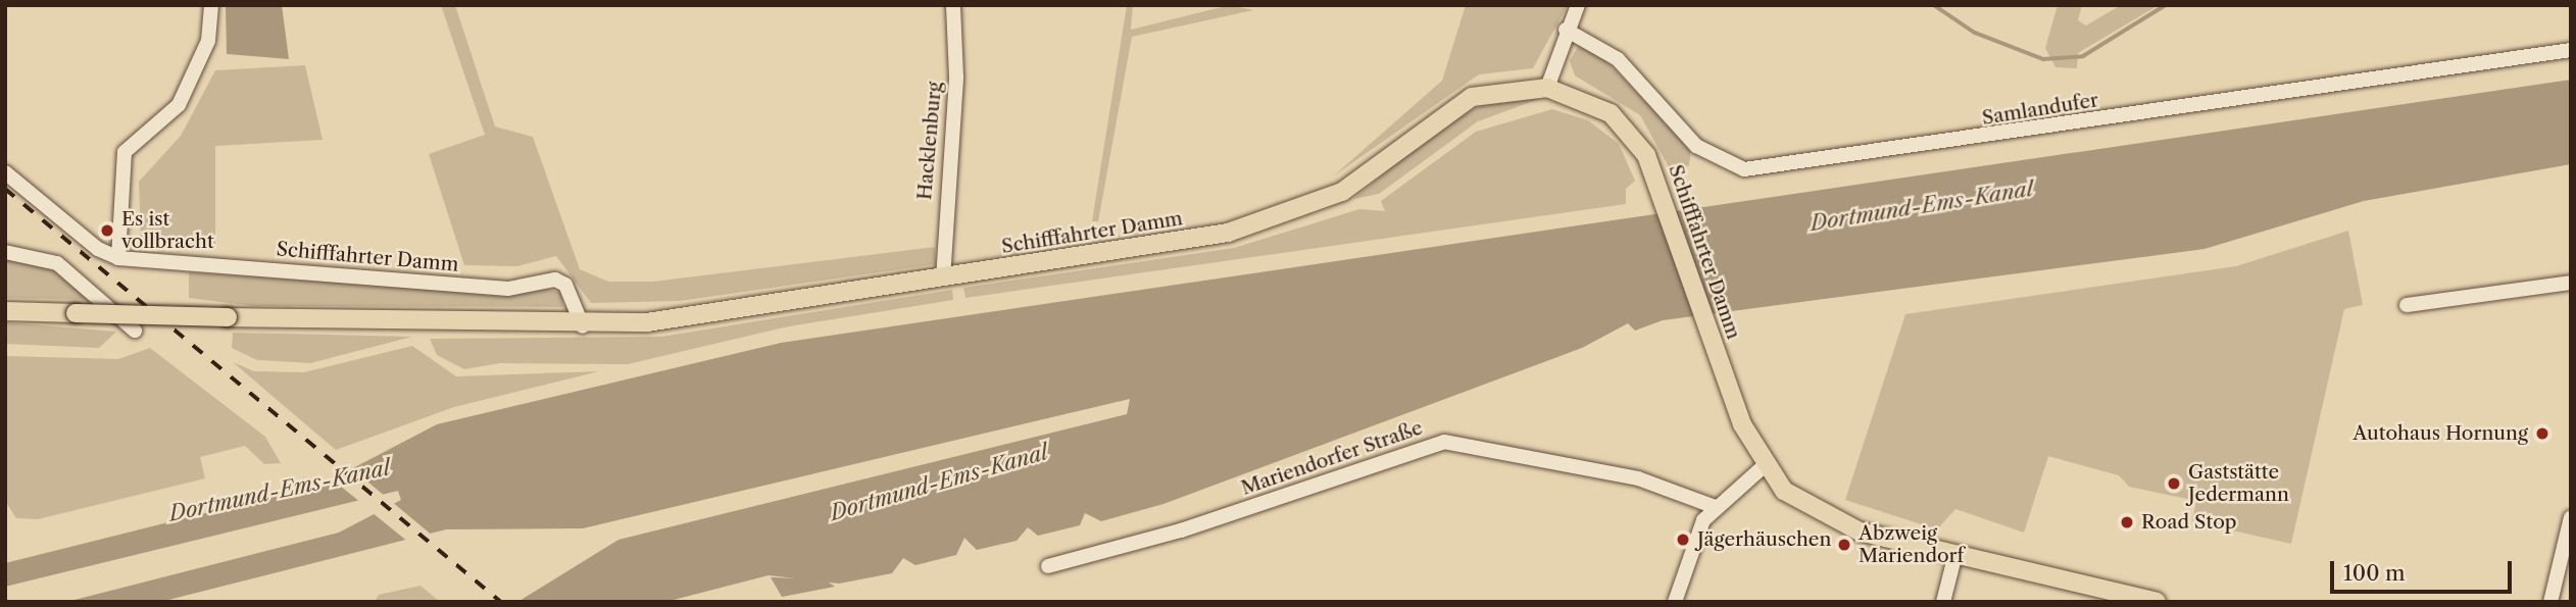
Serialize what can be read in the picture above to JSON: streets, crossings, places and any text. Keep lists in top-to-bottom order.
{
  "streets": {
    "main road": ["Schifffahrter Damm"],
    "street": ["Samlandufer", "Hacklenburg", "Mariendorfer Straße"]
  },
  "crossings": [
    ["Hacklenburg", "Schifffahrter Damm"]
  ],
  "water": ["Dortmund-Ems-Kanal"],
  "places": [
    "Es ist vollbracht",
    "Autohaus Hornung",
    "Gaststätte Jedermann",
    "Road Stop",
    "Jägerhäuschen",
    "Abzweig Mariendorf"
  ],
  "scale_bar": "100 m"
}
